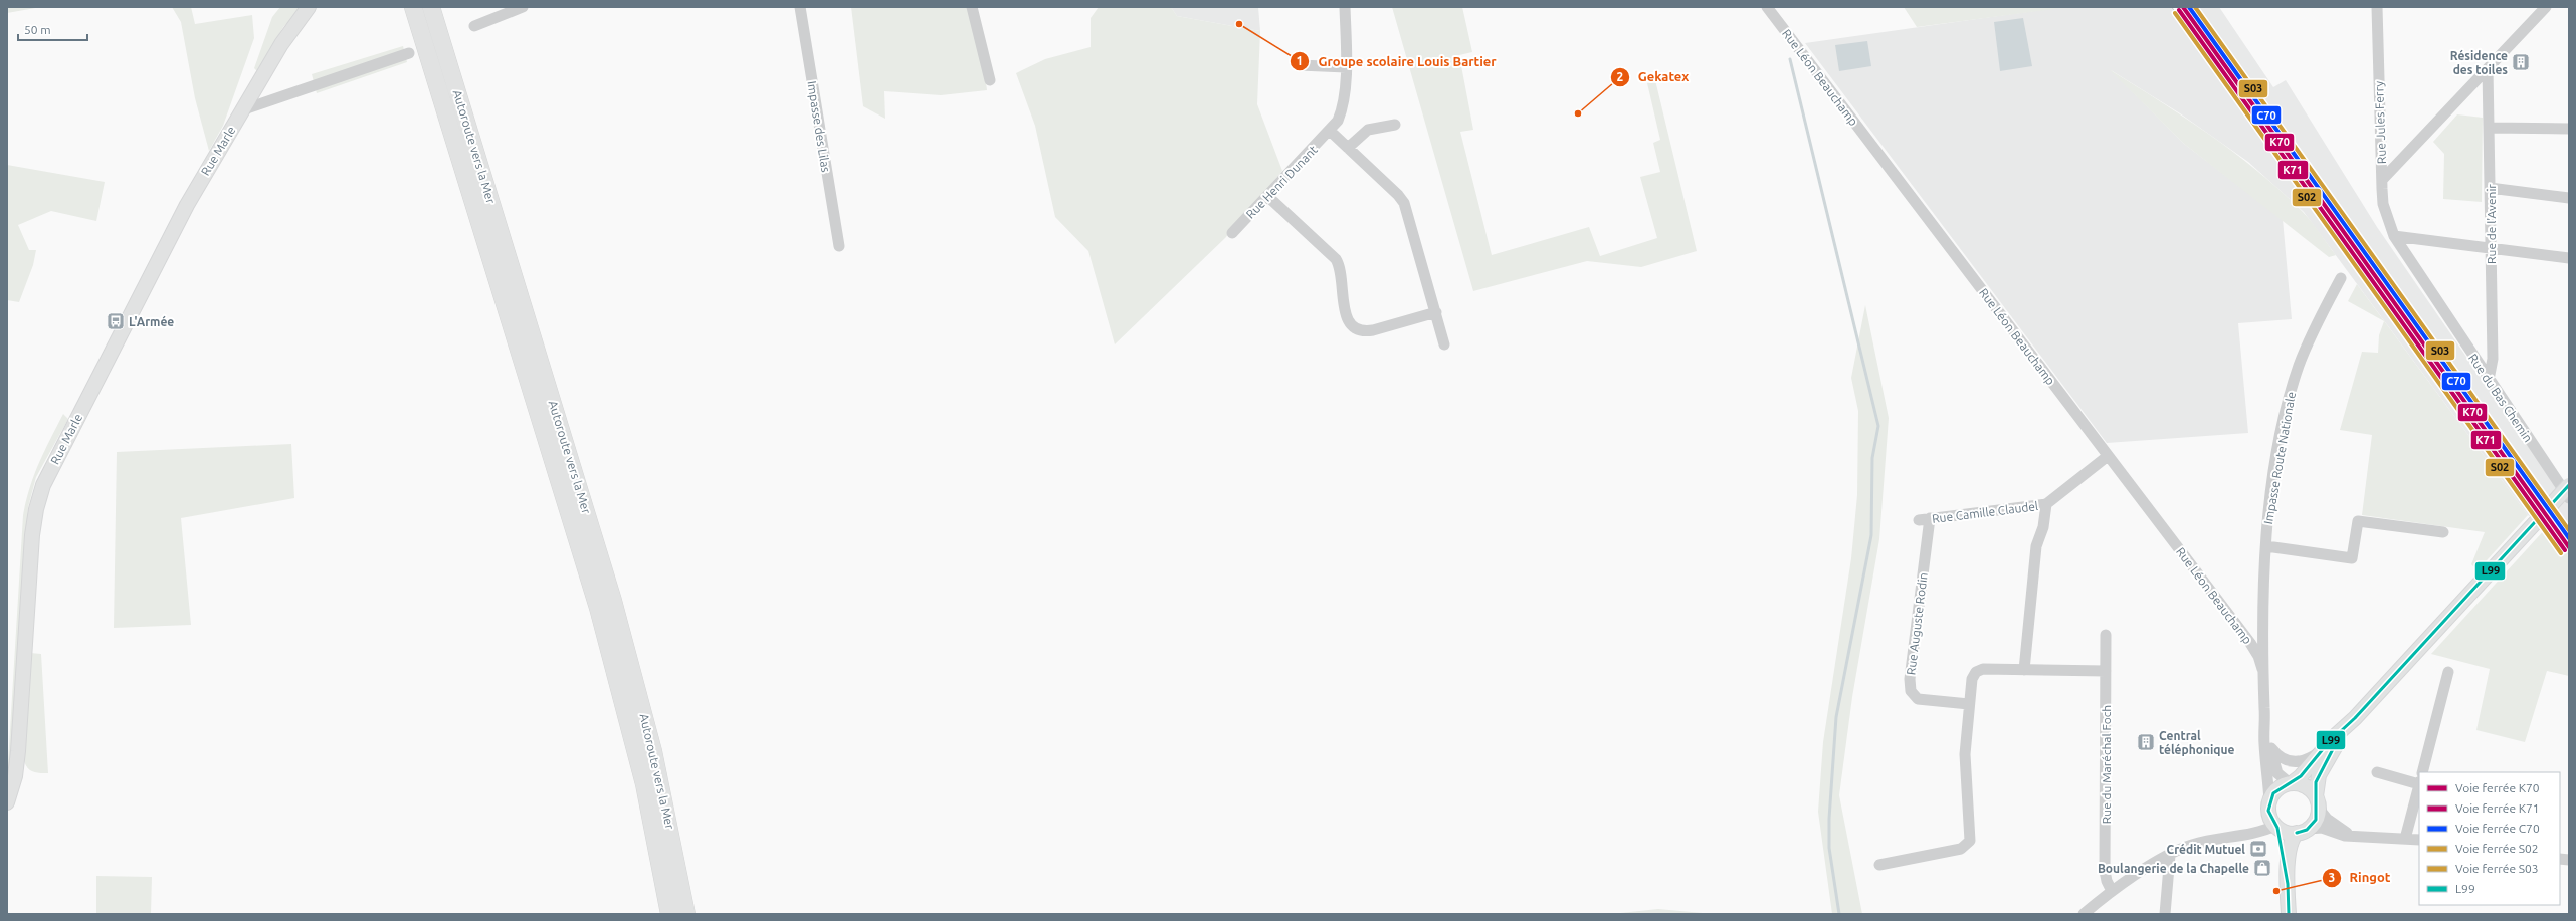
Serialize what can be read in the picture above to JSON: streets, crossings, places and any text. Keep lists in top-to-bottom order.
{
  "streets": {
    "highway": ["Autoroute vers la Mer"],
    "main road": ["Rue Marle"],
    "street": [
      "Rue Léon Beauchamp",
      "Rue Jules Ferry",
      "Impasse des Lilas",
      "Rue Henri Dunant",
      "Rue de l'Avenir",
      "Rue du Bas Chemin",
      "Impasse Route Nationale",
      "Rue Camille Claudel",
      "Rue Auguste Rodin",
      "Rue du Maréchal Foch"
    ]
  },
  "crossings": [
    ["Rue Léon Beauchamp", "Impasse Route Nationale"],
    ["Rue Léon Beauchamp", "Rue Camille Claudel"],
    ["Rue Jules Ferry", "Rue du Bas Chemin"],
    ["Rue de l'Avenir", "Rue du Bas Chemin"],
    ["Rue Camille Claudel", "Rue Auguste Rodin"]
  ],
  "places": {
    "other": ["Groupe scolaire Louis Bartier", "Gekatex", "Ringot"],
    "building": ["Résidence des toiles", "Central téléphonique"],
    "bus stop": ["L'Armée"],
    "bank": ["Crédit Mutuel"],
    "shop": ["Boulangerie de la Chapelle"]
  },
  "lines": [
    "rail line K70",
    "rail line C70",
    "rail line S03",
    "rail line K71",
    "rail line S02",
    "transit line L99"
  ],
  "legend": [
    "Voie ferrée K70",
    "Voie ferrée K71",
    "Voie ferrée C70",
    "Voie ferrée S02",
    "Voie ferrée S03",
    "L99"
  ],
  "scale_bar": "50 m"
}
